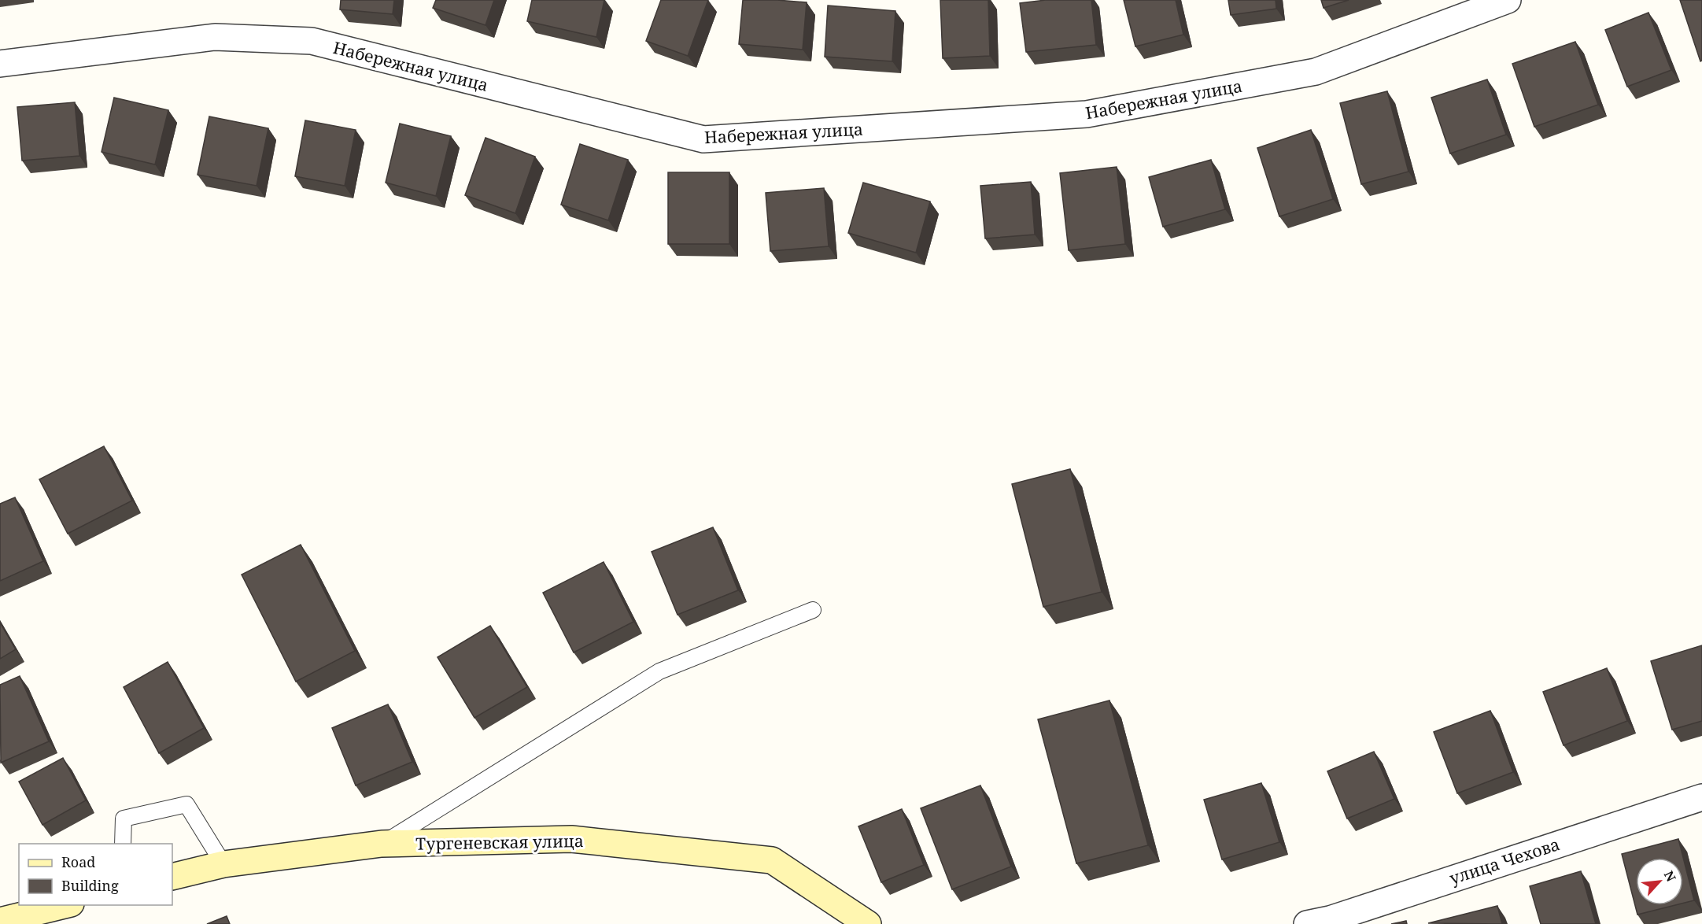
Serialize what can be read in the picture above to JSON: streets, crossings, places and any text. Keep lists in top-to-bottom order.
{
  "streets": {
    "street": ["Набережная улица", "Тургеневская улица", "улица Чехова"]
  },
  "legend": ["Road", "Building"],
  "north": "top right"
}
